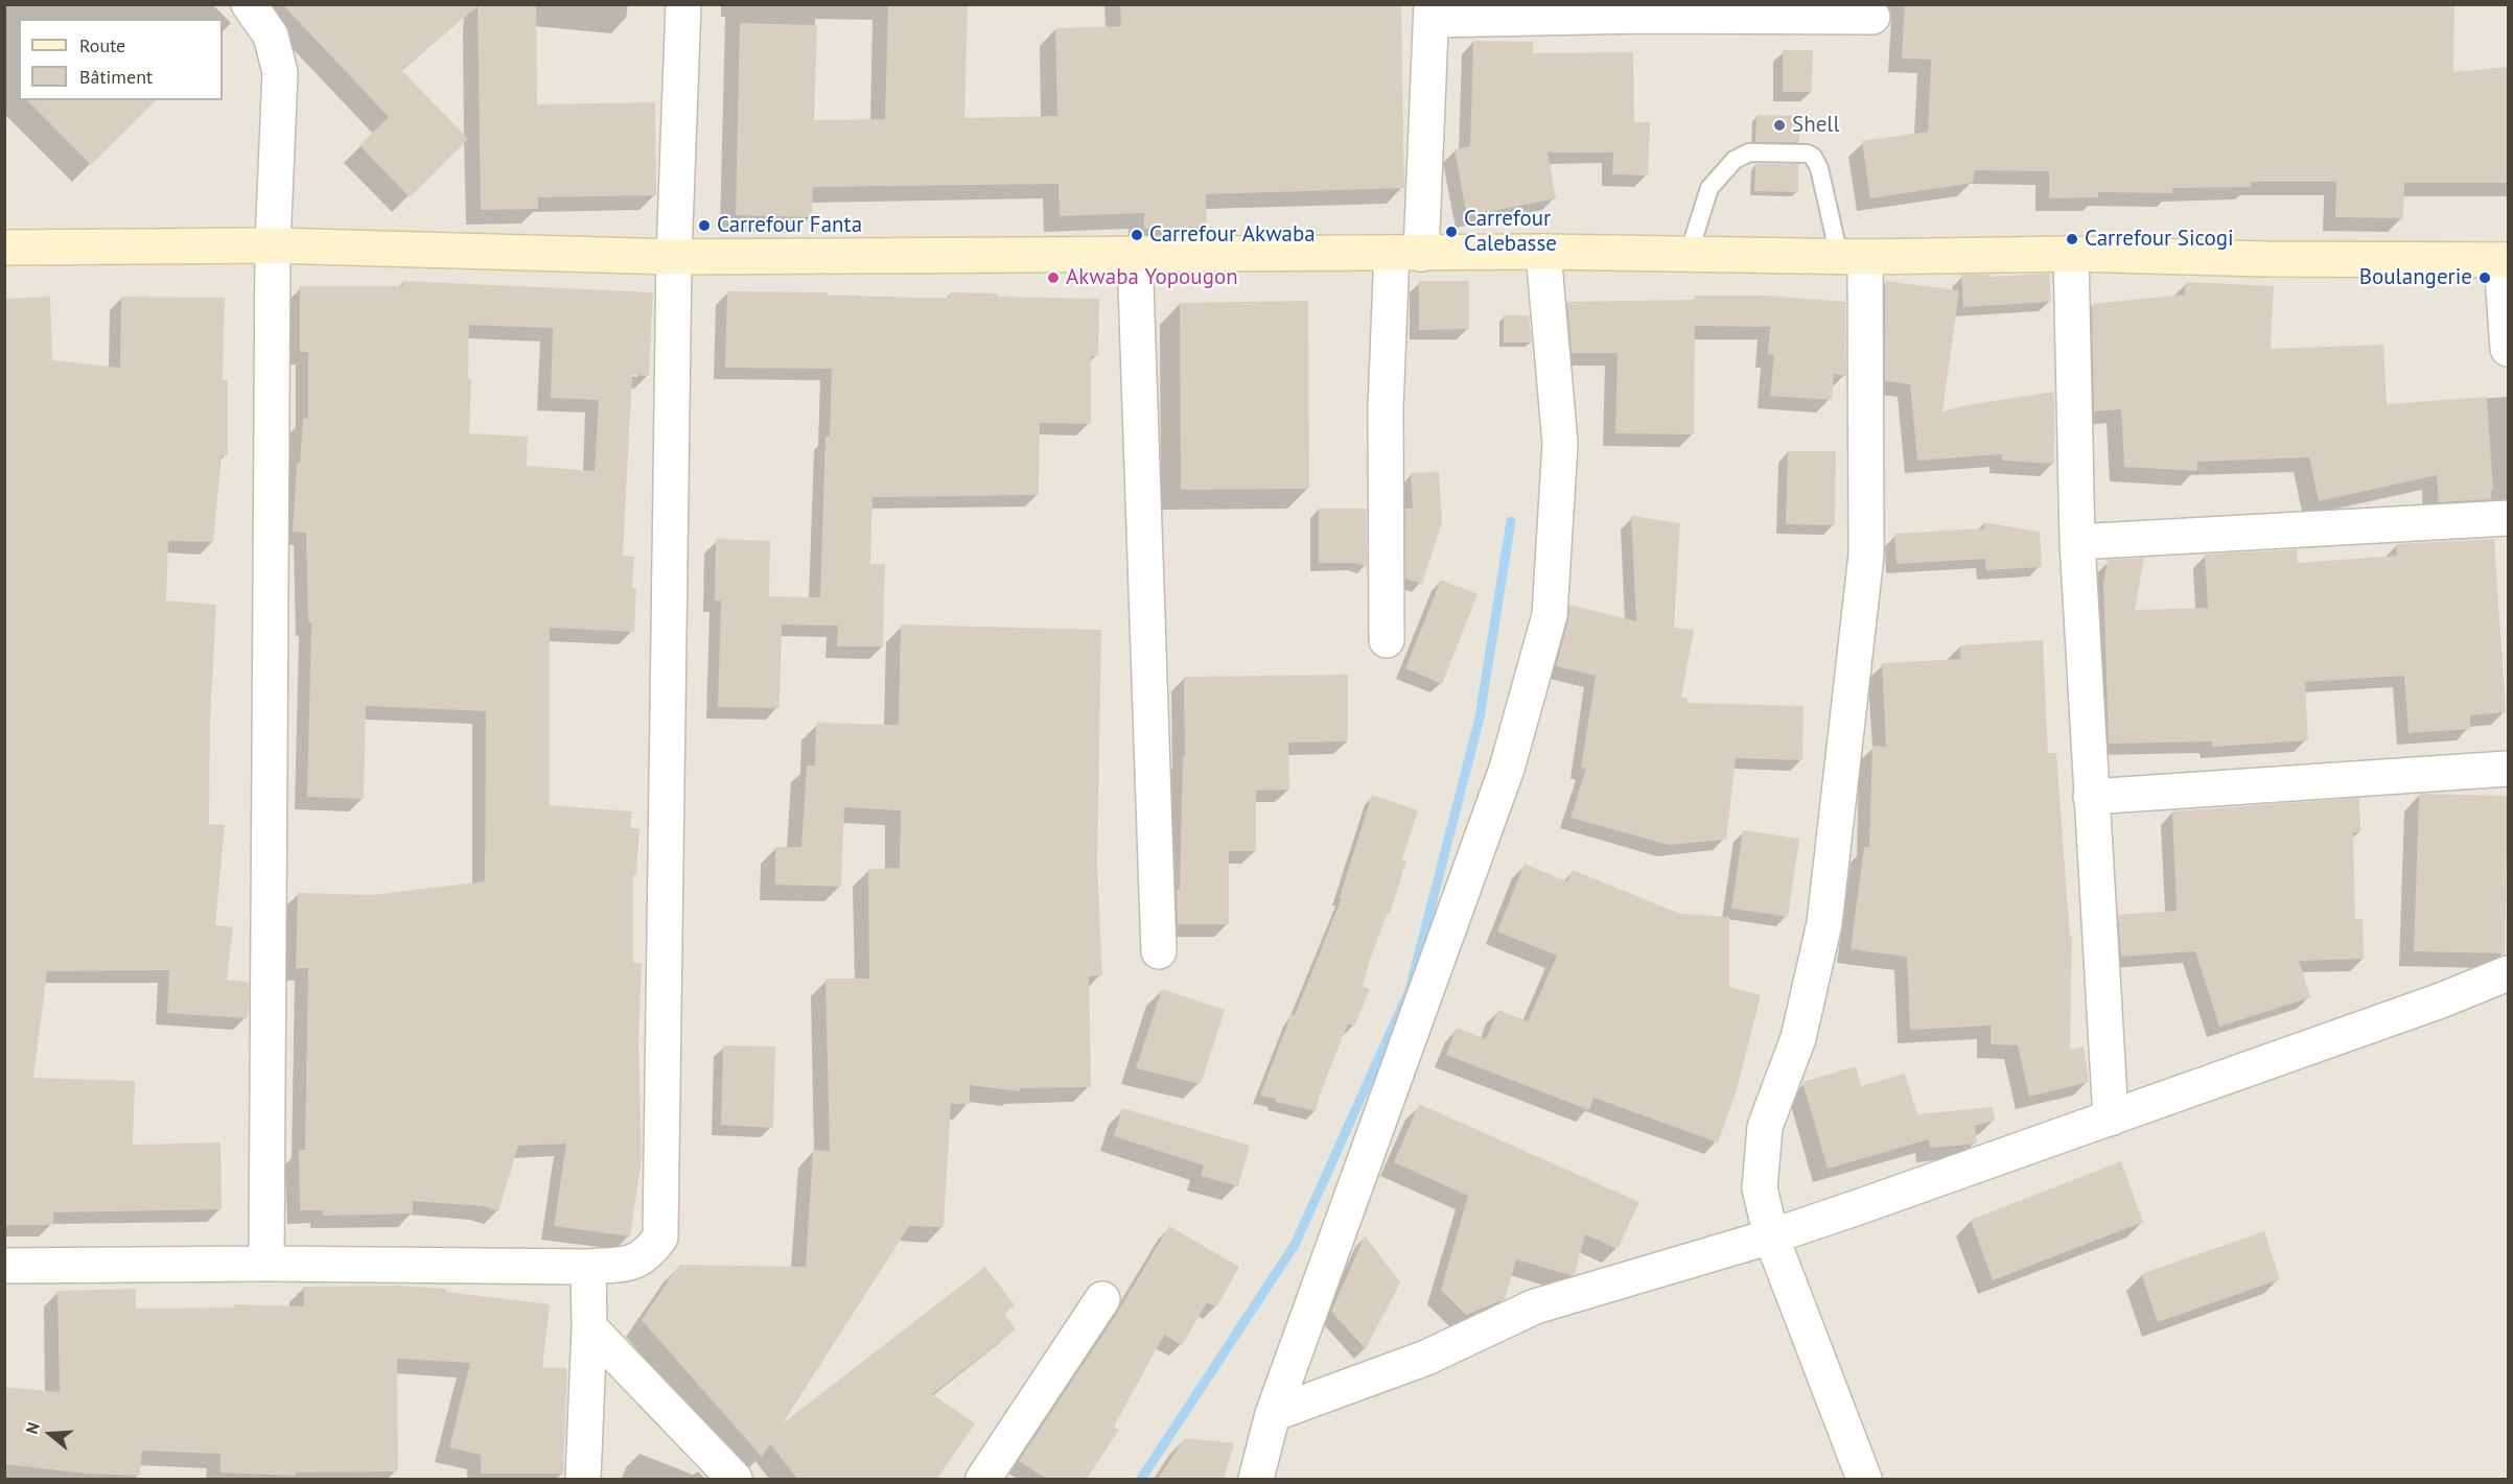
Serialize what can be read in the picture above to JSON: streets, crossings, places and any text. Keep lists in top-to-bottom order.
{
  "places": [
    "Shell",
    "Carrefour Fanta",
    "Carrefour Calebasse",
    "Carrefour Akwaba",
    "Carrefour Sicogi",
    "Akwaba Yopougon",
    "Boulangerie"
  ],
  "legend": ["Route", "Bâtiment"],
  "north": "left"
}
